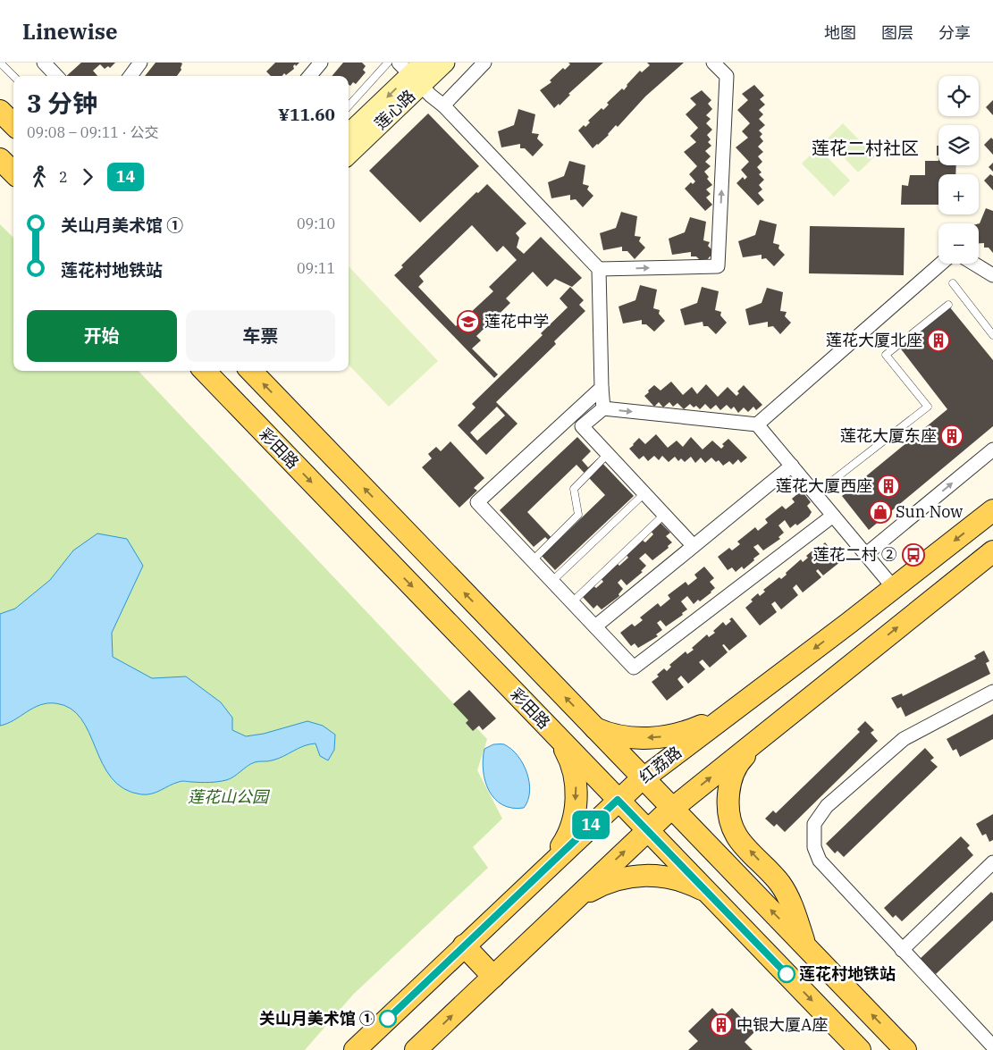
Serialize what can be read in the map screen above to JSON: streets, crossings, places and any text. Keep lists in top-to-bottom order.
{
  "streets": {
    "main road": ["莲心路", "彩田路", "红荔路"]
  },
  "crossings": [
    ["彩田路", "红荔路"]
  ],
  "districts": ["莲花二村社区"],
  "parks": ["莲花山公园"],
  "places": {
    "school or university": ["莲花中学"],
    "building": [
      "莲花大厦北座",
      "莲花大厦东座",
      "莲花大厦西座",
      "中银大厦A座"
    ],
    "shop": ["Sun Now"],
    "bus stop": ["莲花二村 ②"],
    "other": ["莲花村地铁站", "关山月美术馆 ①"]
  },
  "lines": ["bus line 14"],
  "page": {
    "header": "Linewise",
    "nav": ["地图", "图层", "分享"],
    "on_map": "14",
    "map_buttons": ["+", "−"],
    "heading": ["3 分钟", "09:08 – 09:11 · 公交", "¥11.60"],
    "legs": ["2", "14"],
    "list": [
      {
        "name": "关山月美术馆 ①",
        "value": "09:10"
      },
      {
        "name": "莲花村地铁站",
        "value": "09:11"
      }
    ],
    "buttons": ["开始", "车票"]
  }
}
